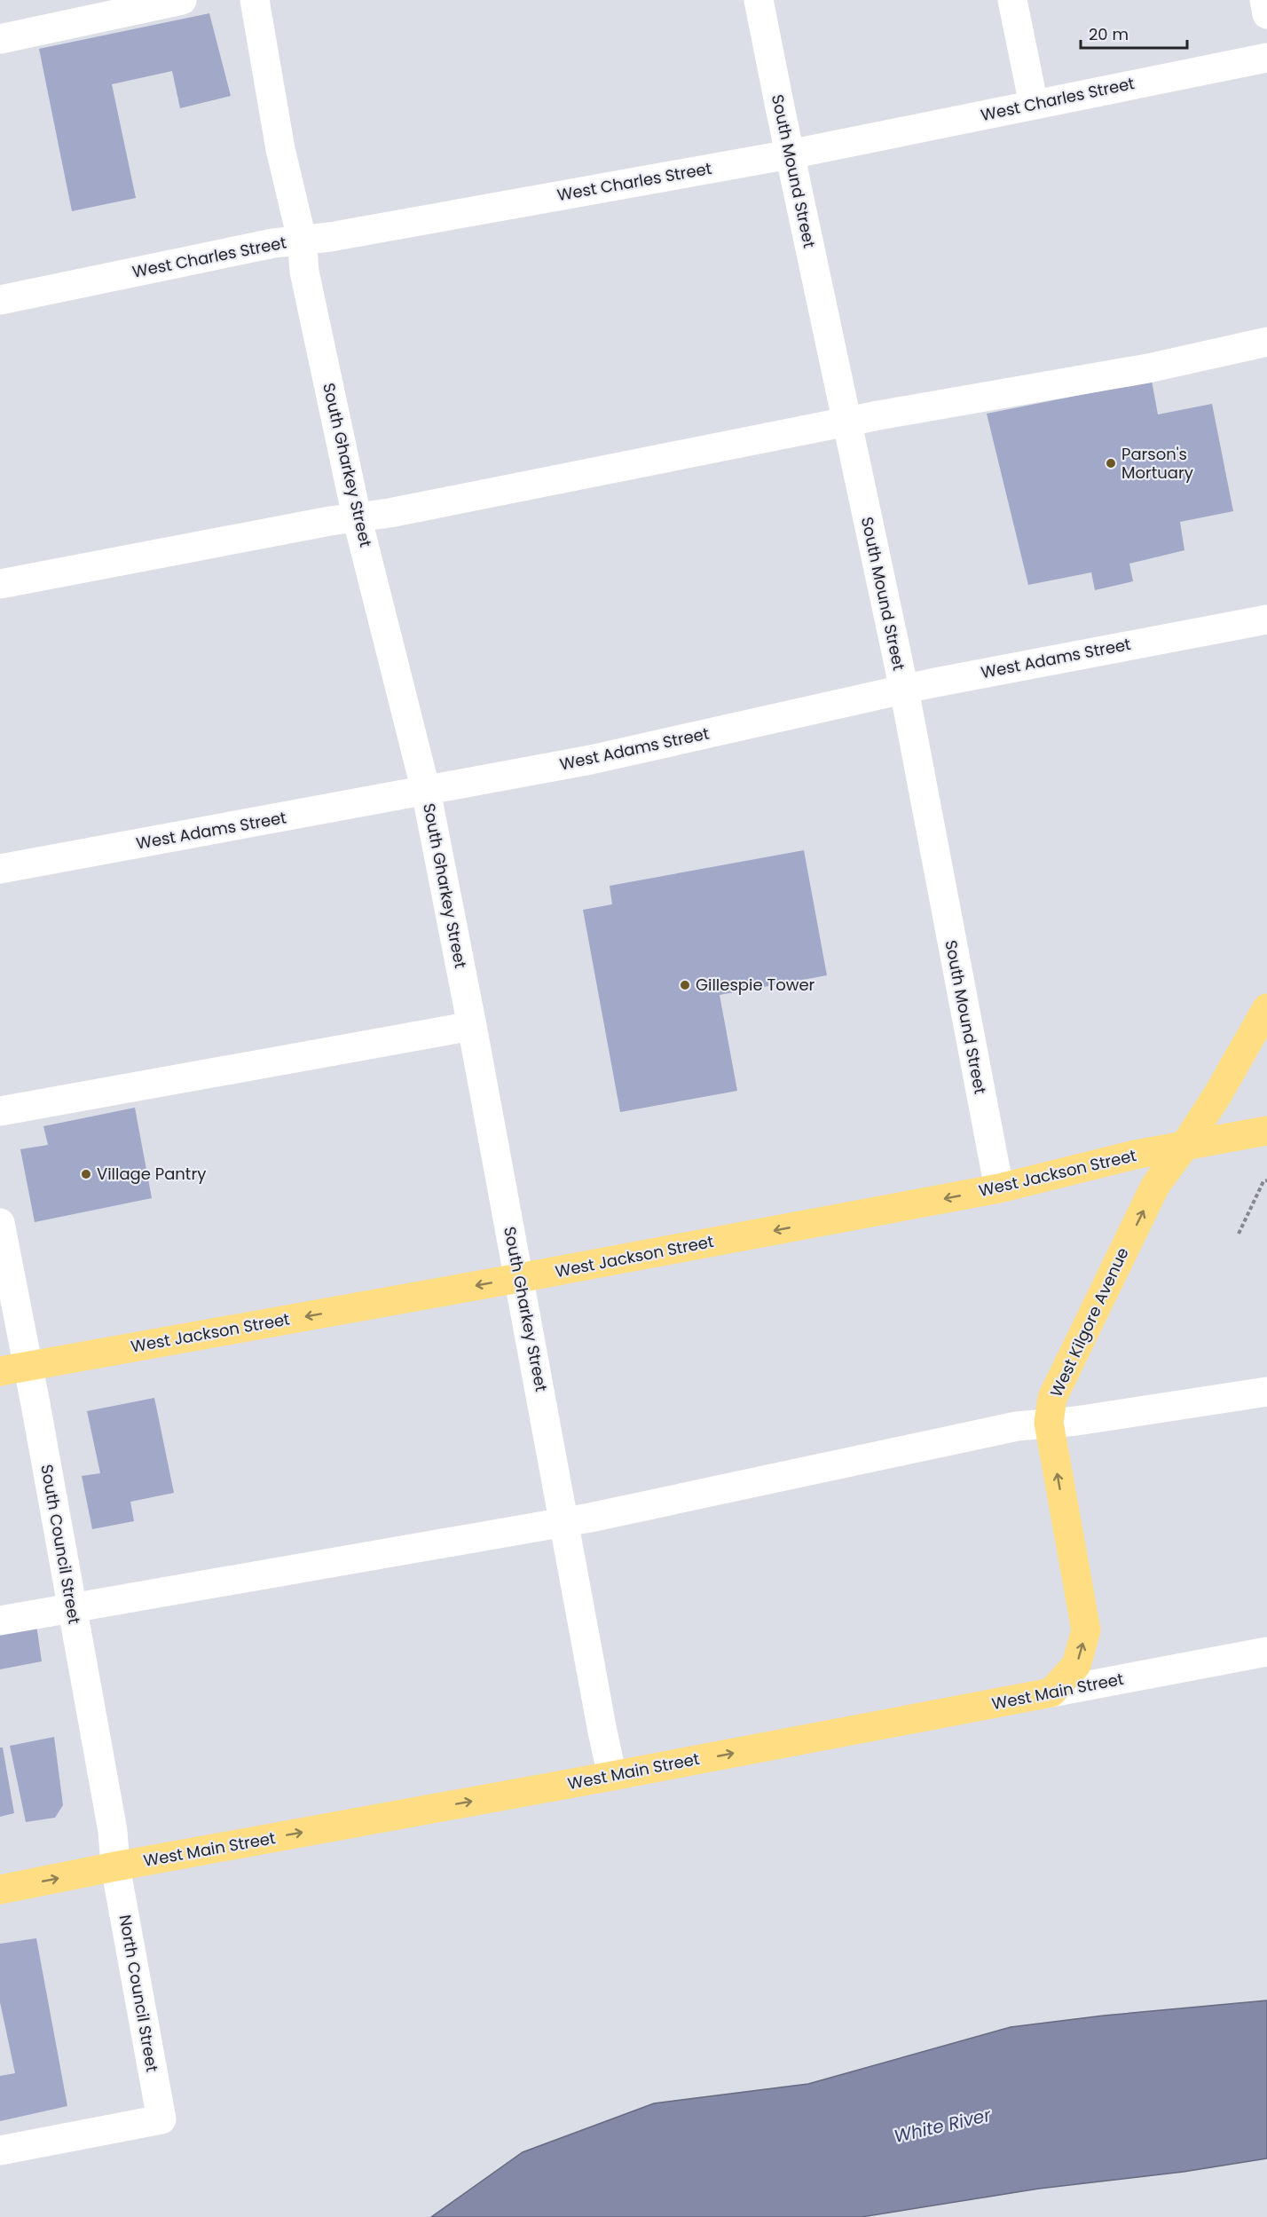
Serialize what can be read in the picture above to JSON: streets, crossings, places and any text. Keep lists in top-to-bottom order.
{
  "streets": {
    "main road": ["West Jackson Street", "West Kilgore Avenue", "West Main Street"],
    "street": [
      "West Charles Street",
      "South Mound Street",
      "South Gharkey Street",
      "West Adams Street",
      "South Council Street",
      "North Council Street"
    ]
  },
  "crossings": [
    ["West Charles Street", "South Mound Street"],
    ["West Charles Street", "South Gharkey Street"],
    ["South Mound Street", "West Adams Street"],
    ["South Mound Street", "West Jackson Street"],
    ["South Gharkey Street", "West Adams Street"],
    ["South Gharkey Street", "West Jackson Street"],
    ["South Gharkey Street", "West Main Street"],
    ["West Jackson Street", "West Kilgore Avenue"],
    ["West Jackson Street", "South Council Street"],
    ["West Kilgore Avenue", "West Main Street"],
    ["South Council Street", "West Main Street"],
    ["South Council Street", "North Council Street"],
    ["West Main Street", "North Council Street"]
  ],
  "one_way": ["West Jackson Street", "West Kilgore Avenue"],
  "water": ["White River"],
  "places": ["Parson's Mortuary", "Gillespie Tower", "Village Pantry"],
  "scale_bar": "20 m"
}
